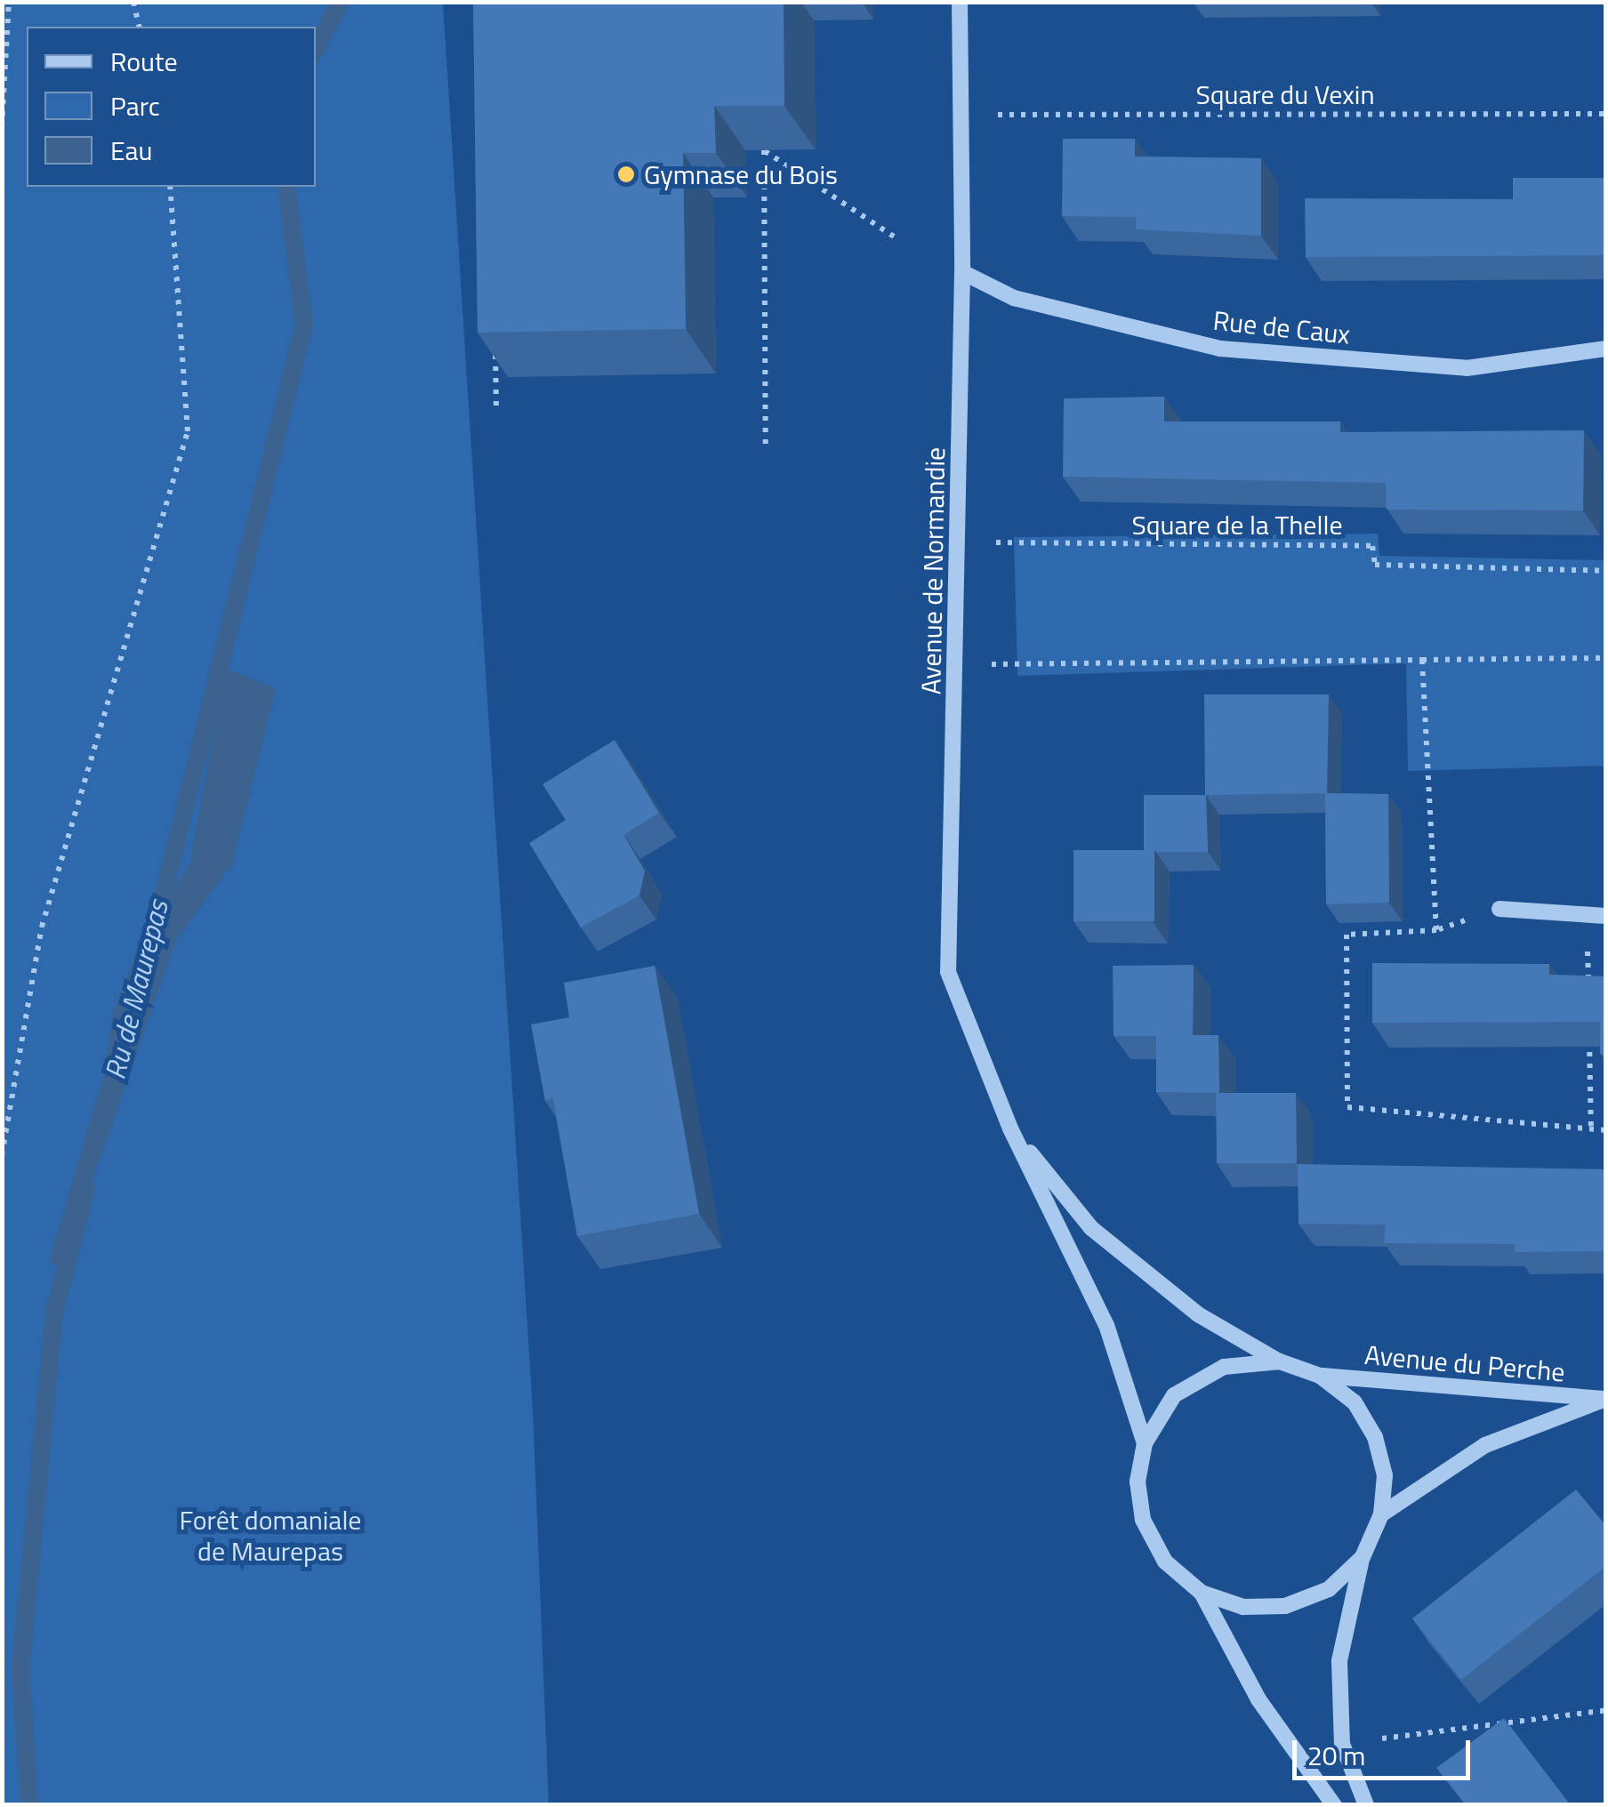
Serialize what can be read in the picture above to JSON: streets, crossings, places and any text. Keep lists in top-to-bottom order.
{
  "streets": {
    "street": ["Rue de Caux", "Avenue de Normandie", "Avenue du Perche"],
    "path": ["Square du Vexin", "Square de la Thelle"]
  },
  "crossings": [
    ["Square du Vexin", "Avenue de Normandie"],
    ["Rue de Caux", "Avenue de Normandie"],
    ["Square de la Thelle", "Avenue de Normandie"],
    ["Avenue de Normandie", "Avenue du Perche"]
  ],
  "water": ["Ru de Maurepas"],
  "parks": ["Forêt domaniale de Maurepas"],
  "places": ["Gymnase du Bois"],
  "legend": ["Route", "Parc", "Eau"],
  "scale_bar": "20 m"
}
